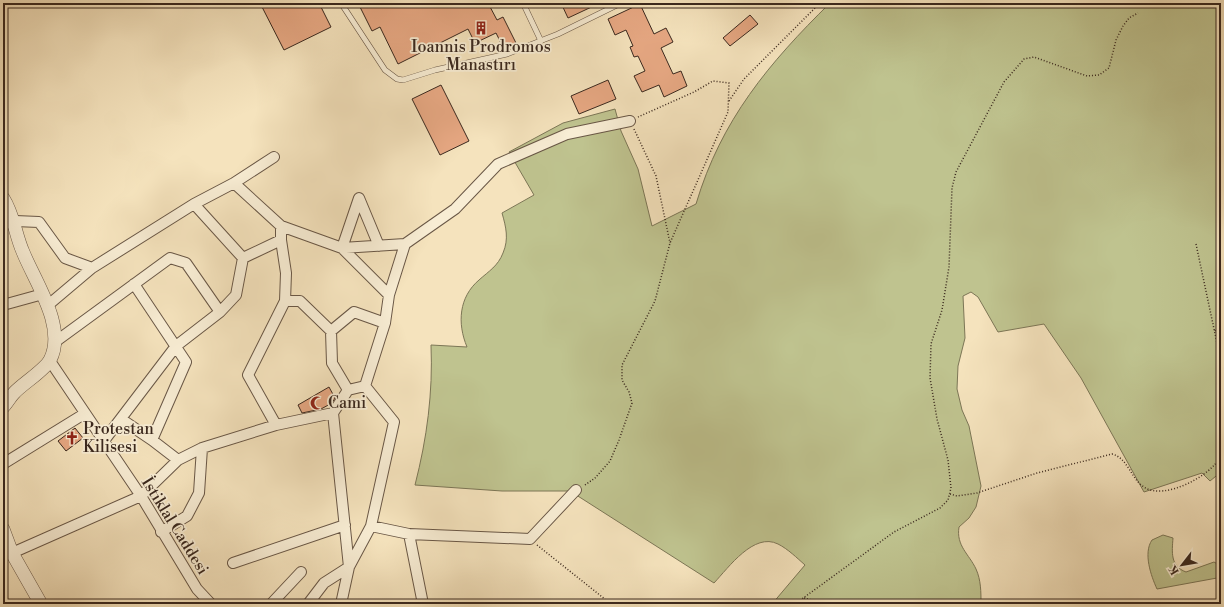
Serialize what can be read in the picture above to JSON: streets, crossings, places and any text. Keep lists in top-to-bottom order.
{
  "streets": {
    "street": ["İstiklal Caddesi"]
  },
  "places": {
    "building": ["Ioannis Prodromos Manastırı"],
    "mosque": ["Cami"],
    "church": ["Protestan Kilisesi"]
  },
  "north": "bottom left"
}
